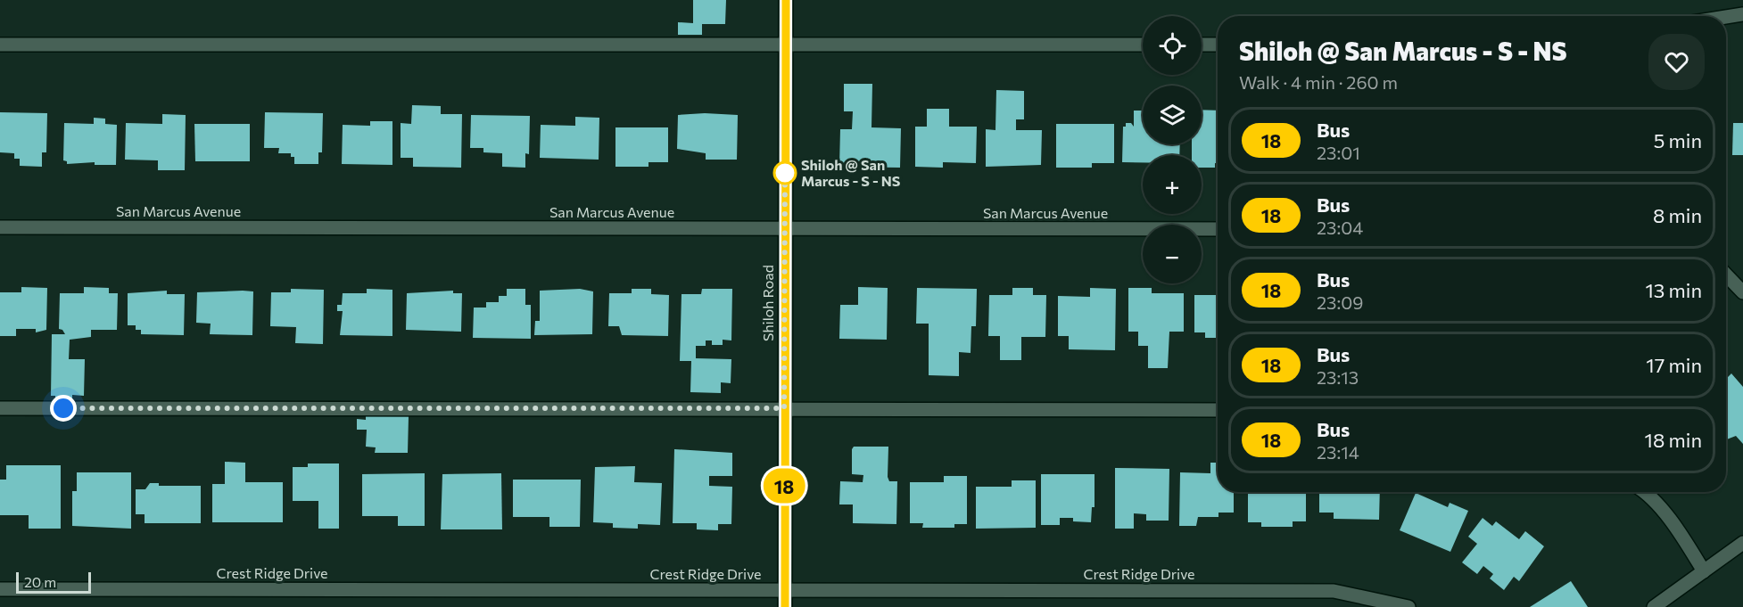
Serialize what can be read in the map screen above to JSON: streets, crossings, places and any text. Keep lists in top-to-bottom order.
{
  "streets": {
    "street": ["San Marcus Avenue", "Shiloh Road", "Crest Ridge Drive"]
  },
  "crossings": [
    ["San Marcus Avenue", "Shiloh Road"],
    ["Shiloh Road", "Crest Ridge Drive"]
  ],
  "places": ["Shiloh @ San Marcus - S - NS"],
  "lines": ["bus line 18"],
  "scale_bar": "20 m",
  "page": {
    "on_map": "18",
    "map_buttons": ["+", "−"],
    "heading": ["Shiloh @ San Marcus - S - NS", "Walk · 4 min · 260 m"],
    "list": [
      {
        "mark": "18",
        "name": "Bus",
        "note": "23:01",
        "value": "5 min"
      },
      {
        "mark": "18",
        "name": "Bus",
        "note": "23:04",
        "value": "8 min"
      },
      {
        "mark": "18",
        "name": "Bus",
        "note": "23:09",
        "value": "13 min"
      },
      {
        "mark": "18",
        "name": "Bus",
        "note": "23:13",
        "value": "17 min"
      },
      {
        "mark": "18",
        "name": "Bus",
        "note": "23:14",
        "value": "18 min"
      }
    ],
    "scale": "20 m"
  }
}
